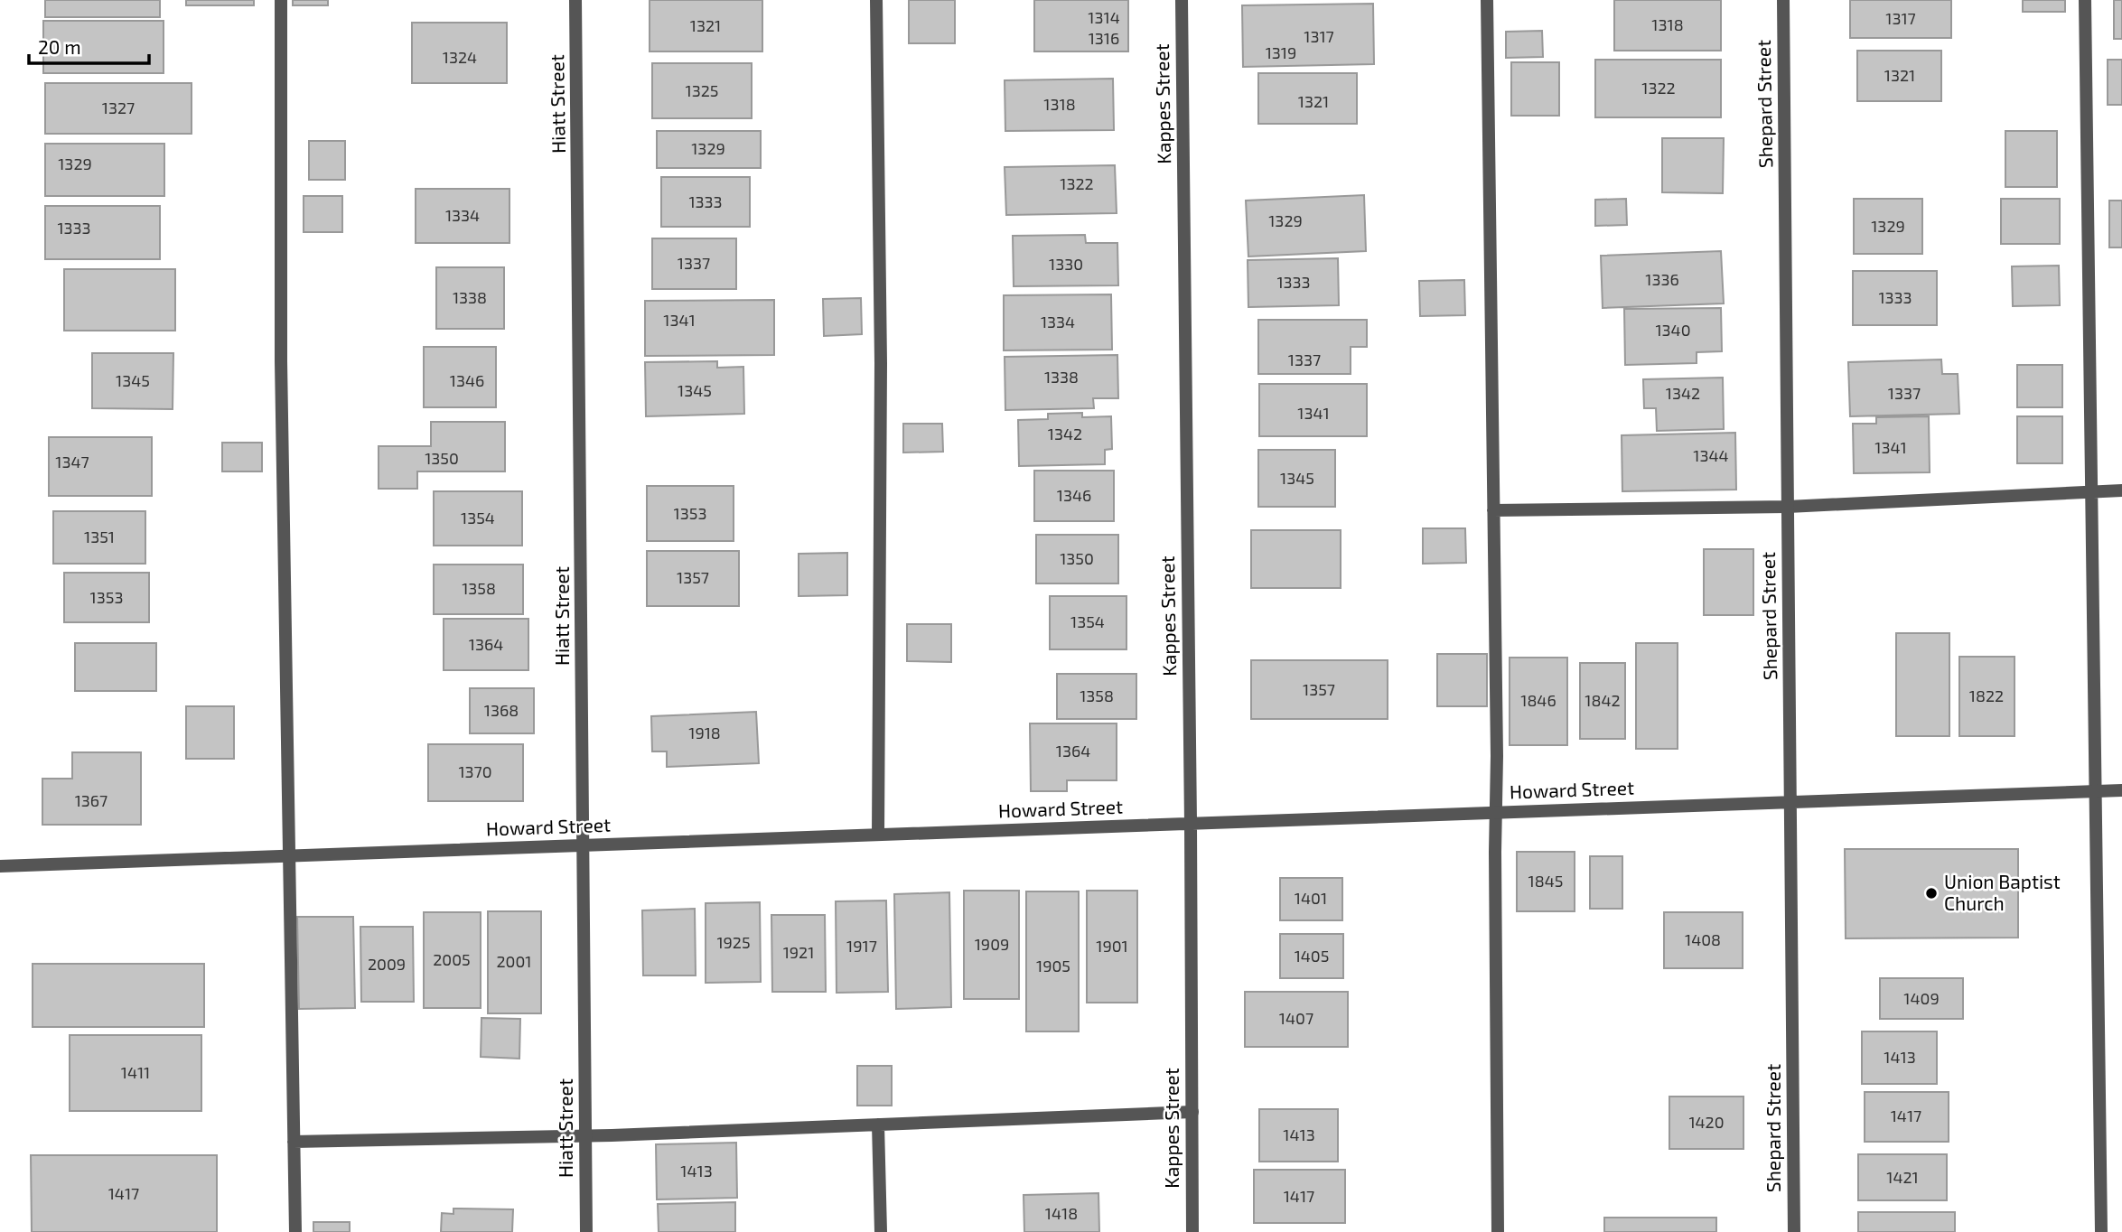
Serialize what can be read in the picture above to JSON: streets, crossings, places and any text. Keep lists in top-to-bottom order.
{
  "streets": {
    "street": [
      "Hiatt Street",
      "Kappes Street",
      "Shepard Street",
      "Howard Street"
    ]
  },
  "crossings": [
    ["Hiatt Street", "Howard Street"],
    ["Kappes Street", "Howard Street"],
    ["Shepard Street", "Howard Street"]
  ],
  "places": ["Union Baptist Church"],
  "house_numbers": [
    "1314",
    "1317",
    "1318",
    "1321",
    "1317",
    "1316",
    "1319",
    "1324",
    "1321",
    "1322",
    "1325",
    "1321",
    "1318",
    "1327",
    "1329",
    "1329",
    "1322",
    "1333",
    "1334",
    "1329",
    "1329",
    "1333",
    "1337",
    "1330",
    "1336",
    "1333",
    "1338",
    "1333",
    "1341",
    "1334",
    "1340",
    "1337",
    "1338",
    "1345",
    "1346",
    "1345",
    "1342",
    "1337",
    "1341",
    "1342",
    "1341",
    "1344",
    "1350",
    "1347",
    "1345",
    "1346",
    "1353",
    "1354",
    "1351",
    "1350",
    "1357",
    "1358",
    "1353",
    "1354",
    "1364",
    "1357",
    "1358",
    "1822",
    "1846",
    "1842",
    "1368",
    "1918",
    "1364",
    "1370",
    "1367",
    "1845",
    "1401",
    "1408",
    "1925",
    "1909",
    "1917",
    "1901",
    "1921",
    "1405",
    "2005",
    "2001",
    "2009",
    "1905",
    "1409",
    "1407",
    "1413",
    "1411",
    "1417",
    "1420",
    "1413",
    "1413",
    "1421",
    "1417",
    "1417",
    "1418"
  ],
  "scale_bar": "20 m"
}
